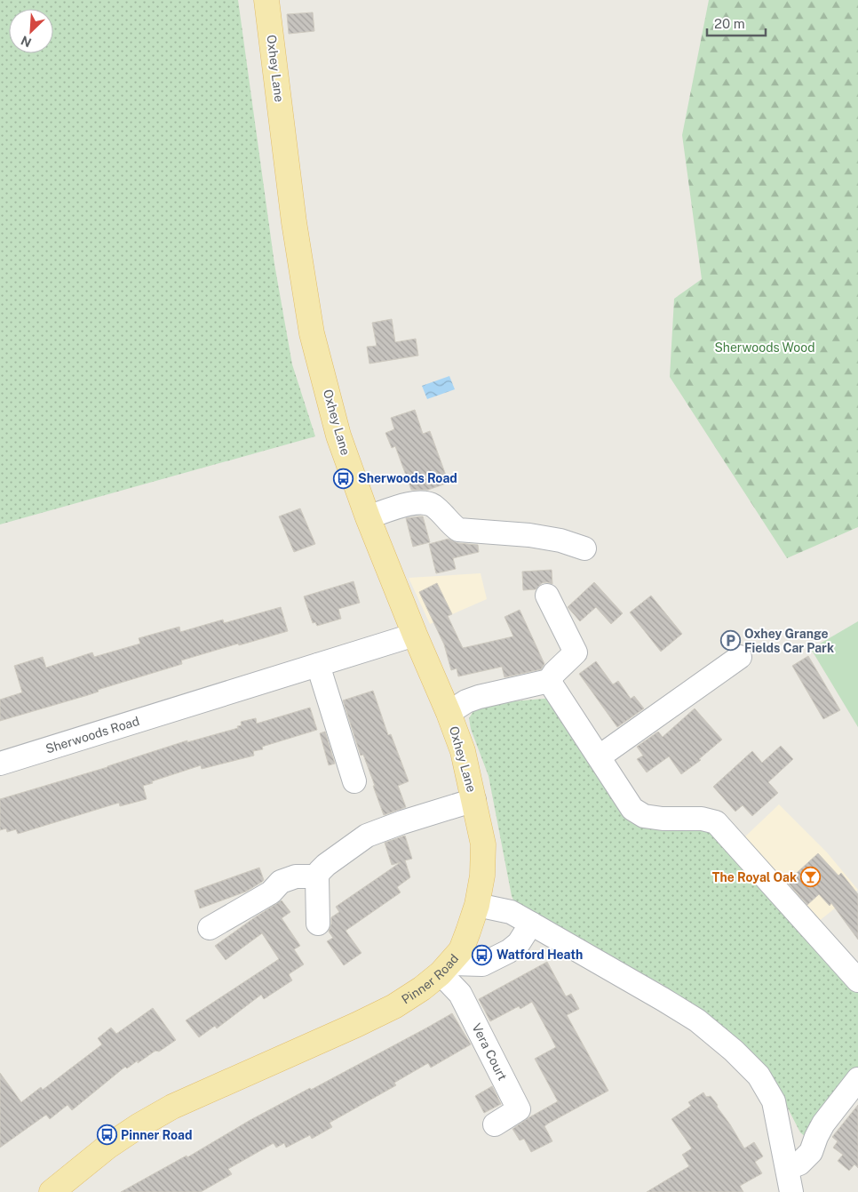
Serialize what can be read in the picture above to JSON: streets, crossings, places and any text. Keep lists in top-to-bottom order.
{
  "streets": {
    "main road": ["Oxhey Lane", "Pinner Road"],
    "street": ["Sherwoods Road", "Vera Court"]
  },
  "crossings": [
    ["Oxhey Lane", "Sherwoods Road"],
    ["Oxhey Lane", "Pinner Road"],
    ["Pinner Road", "Vera Court"]
  ],
  "parks": ["Sherwoods Wood"],
  "places": {
    "bus stop": ["Sherwoods Road", "Watford Heath", "Pinner Road"],
    "parking": ["Oxhey Grange Fields Car Park"],
    "bar": ["The Royal Oak"]
  },
  "scale_bar": "20 m",
  "north": "bottom left"
}
